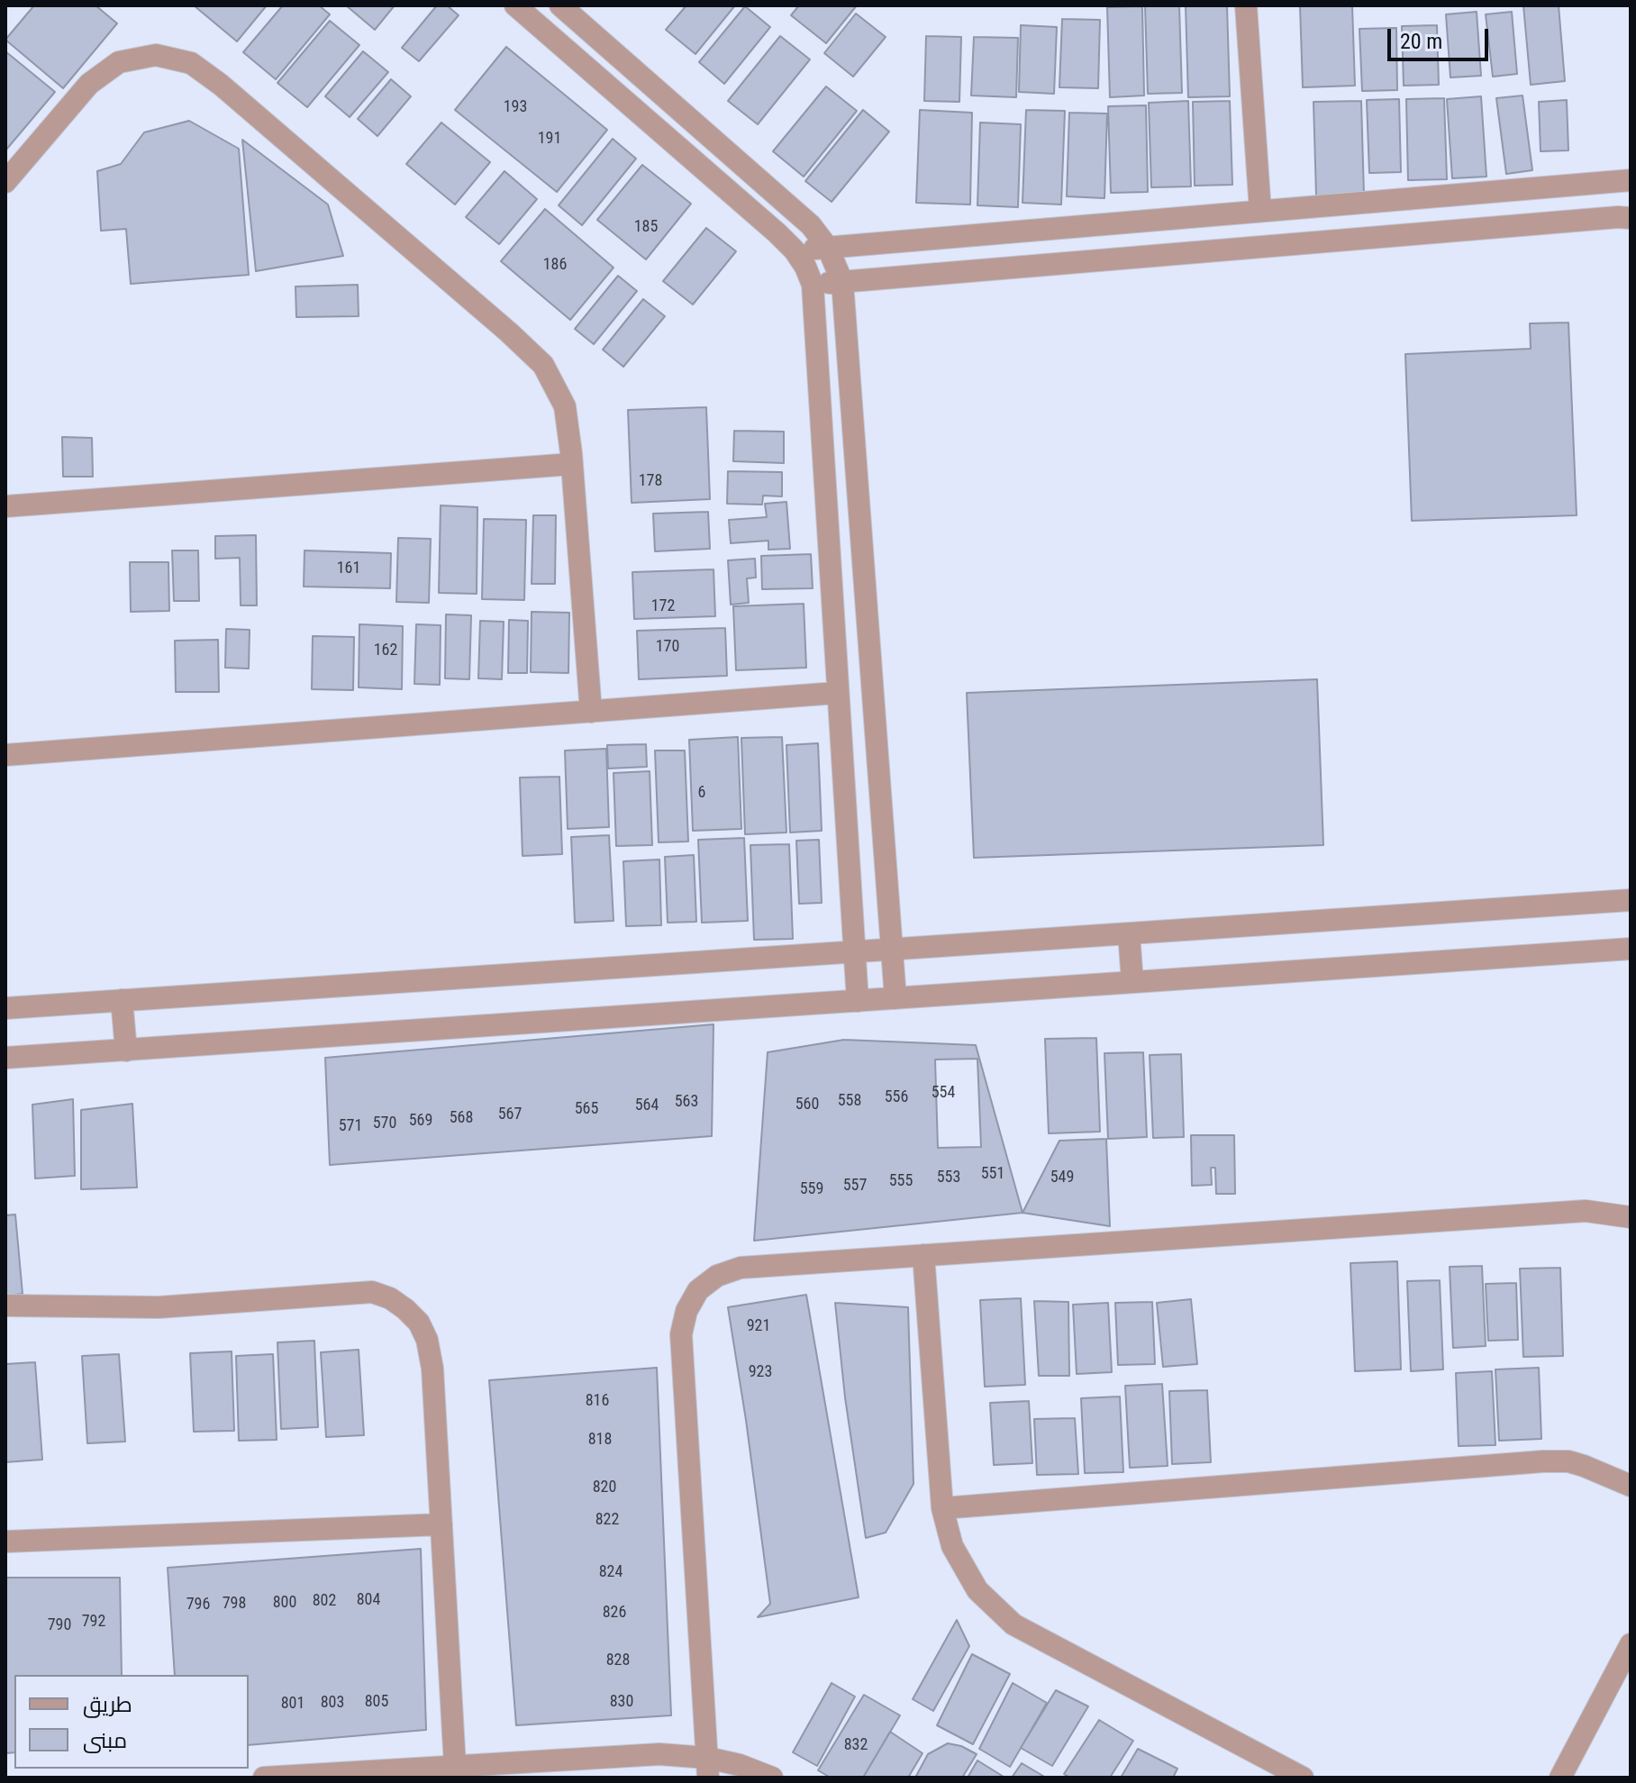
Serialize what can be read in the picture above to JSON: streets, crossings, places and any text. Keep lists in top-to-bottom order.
{
  "house_numbers": [
    "193",
    "191",
    "185",
    "186",
    "178",
    "161",
    "172",
    "170",
    "162",
    "6",
    "554",
    "556",
    "558",
    "563",
    "560",
    "564",
    "565",
    "567",
    "568",
    "569",
    "570",
    "571",
    "551",
    "553",
    "549",
    "555",
    "557",
    "559",
    "921",
    "923",
    "816",
    "818",
    "820",
    "822",
    "824",
    "804",
    "802",
    "800",
    "798",
    "796",
    "826",
    "792",
    "790",
    "828",
    "805",
    "830",
    "803",
    "801",
    "832"
  ],
  "legend": ["طريق", "مبنى"],
  "scale_bar": "20 m"
}
